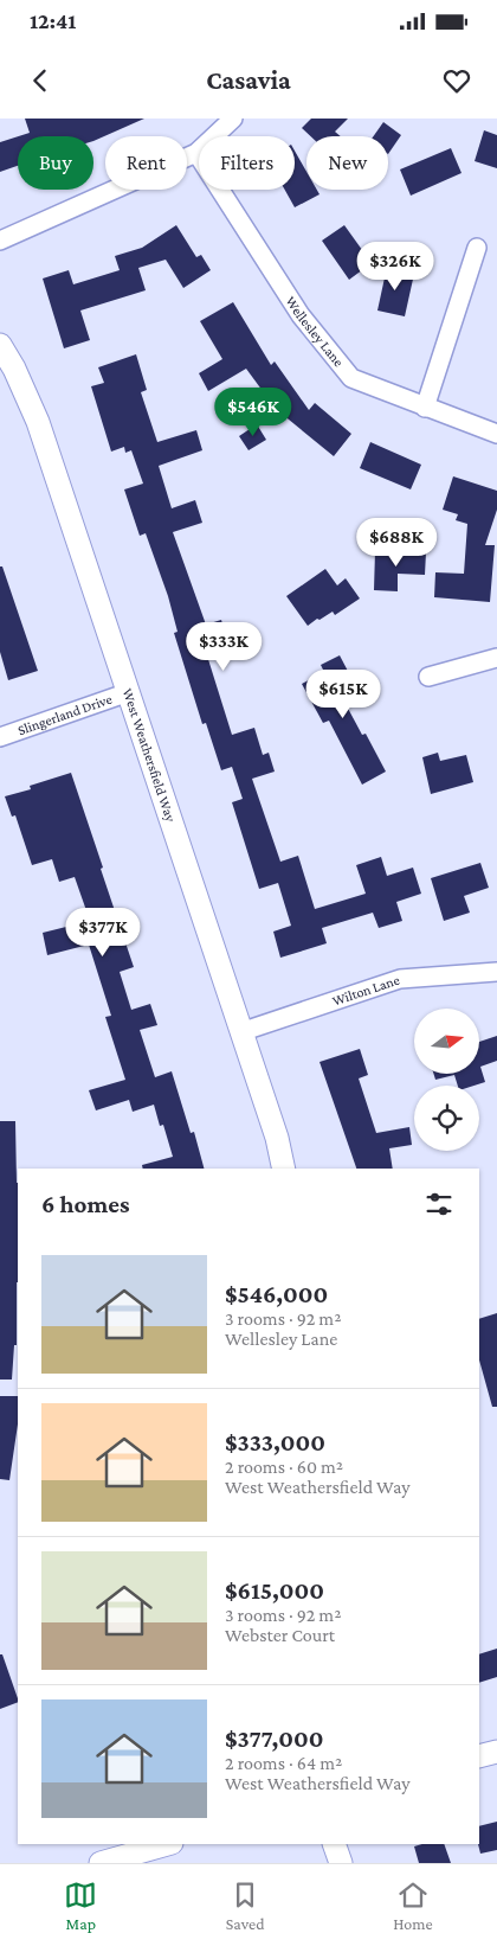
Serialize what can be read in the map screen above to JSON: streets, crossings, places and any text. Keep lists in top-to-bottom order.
{
  "streets": {
    "street": [
      "Wellesley Lane",
      "Slingerland Drive",
      "West Weathersfield Way",
      "Wilton Lane"
    ]
  },
  "crossings": [
    ["Slingerland Drive", "West Weathersfield Way"],
    ["West Weathersfield Way", "Wilton Lane"]
  ],
  "north": "right",
  "page": {
    "status": "12:41",
    "header": "Casavia",
    "chip": [
      "Buy",
      "Rent",
      "Filters",
      "New"
    ],
    "price": [
      "$326K",
      "$546K",
      "$688K",
      "$333K",
      "$615K",
      "$377K"
    ],
    "heading": "6 homes",
    "list": [
      {
        "name": "$546,000",
        "note": "3 rooms · 92 m² · Wellesley Lane"
      },
      {
        "name": "$333,000",
        "note": "2 rooms · 60 m² · West Weathersfield Way"
      },
      {
        "name": "$615,000",
        "note": "3 rooms · 92 m² · Webster Court"
      },
      {
        "name": "$377,000",
        "note": "2 rooms · 64 m² · West Weathersfield Way"
      }
    ],
    "tabs": ["Map", "Saved", "Home"]
  }
}
